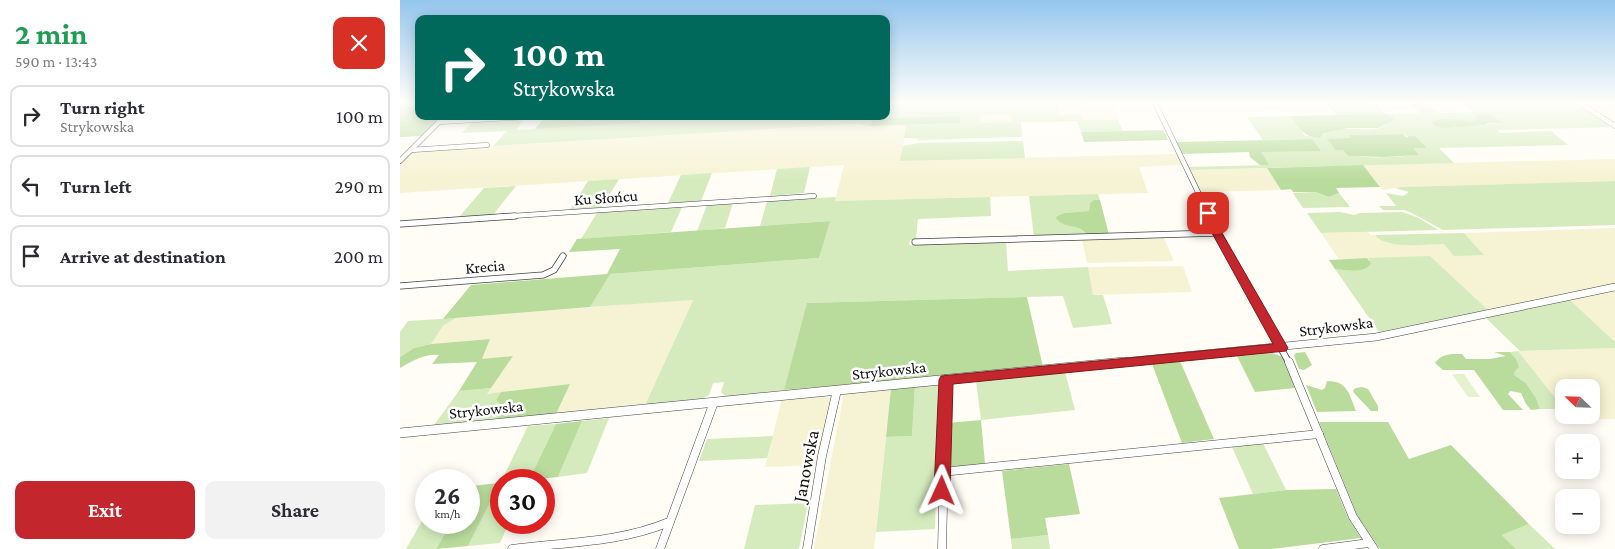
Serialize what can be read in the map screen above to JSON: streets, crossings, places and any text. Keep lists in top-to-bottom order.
{
  "streets": {
    "street": [
      "Ku Słońcu",
      "Krecia",
      "Strykowska",
      "Janowska"
    ]
  },
  "crossings": [
    ["Strykowska", "Janowska"]
  ],
  "north": "top left",
  "page": {
    "heading": ["2 min", "590 m · 13:43"],
    "turn": ["100 m", "Strykowska"],
    "list": [
      {
        "name": "Turn right",
        "note": "Strykowska",
        "value": "100 m"
      },
      {
        "name": "Turn left",
        "value": "290 m"
      },
      {
        "name": "Arrive at destination",
        "value": "200 m"
      }
    ],
    "map_buttons": ["+", "−"],
    "speed": "26 km/h",
    "limit": "30",
    "buttons": ["Exit", "Share"]
  }
}
